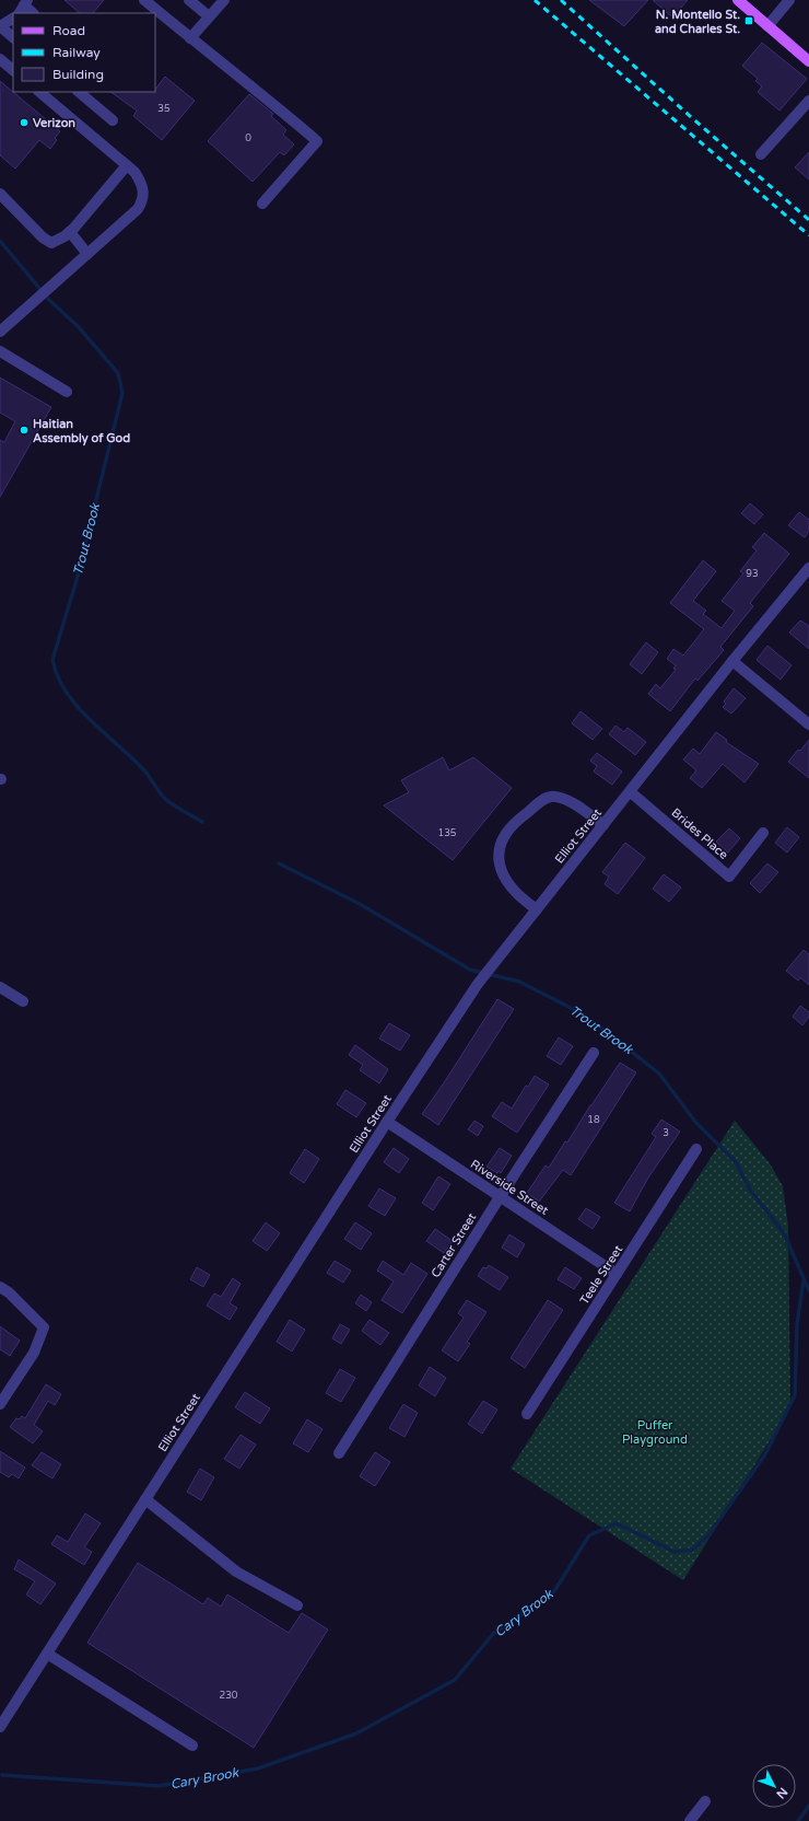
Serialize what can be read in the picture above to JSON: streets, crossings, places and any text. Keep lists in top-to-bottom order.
{
  "streets": {
    "street": [
      "Brides Place",
      "Elliot Street",
      "Riverside Street",
      "Carter Street",
      "Teele Street"
    ]
  },
  "crossings": [
    ["Brides Place", "Elliot Street"],
    ["Elliot Street", "Riverside Street"],
    ["Riverside Street", "Carter Street"],
    ["Riverside Street", "Teele Street"]
  ],
  "water": ["Trout Brook", "Cary Brook"],
  "parks": ["Puffer Playground"],
  "places": {
    "transit": ["N. Montello St. and Charles St."],
    "other": ["Verizon", "Haitian Assembly of God"]
  },
  "house_numbers": [
    "35",
    "0",
    "93",
    "135",
    "18",
    "3",
    "230"
  ],
  "legend": ["Road", "Railway", "Building"],
  "north": "bottom right"
}
